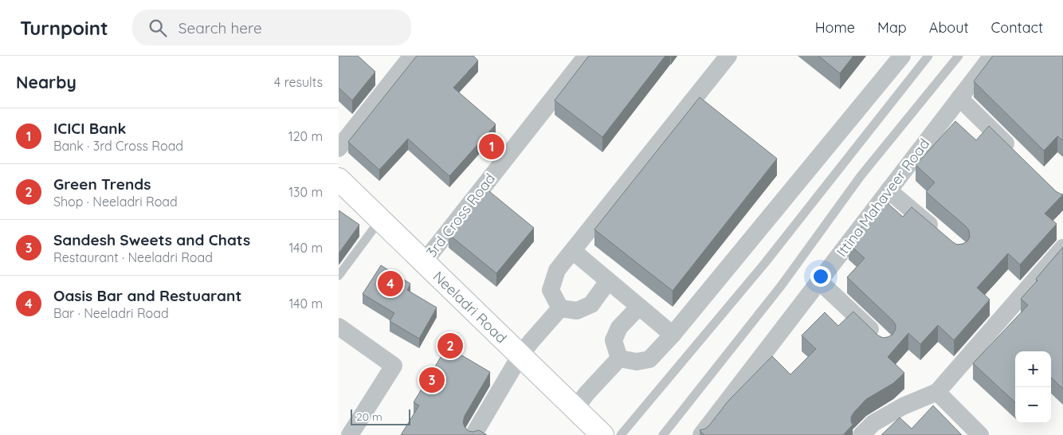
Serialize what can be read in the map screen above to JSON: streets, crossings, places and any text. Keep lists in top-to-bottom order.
{
  "streets": {
    "main road": ["Neeladri Road"],
    "street": ["Ittina Mahaveer Road", "3rd Cross Road"]
  },
  "crossings": [
    ["3rd Cross Road", "Neeladri Road"]
  ],
  "scale_bar": "20 m",
  "page": {
    "header": "Turnpoint",
    "search": "Search here",
    "nav": [
      "Home",
      "Map",
      "About",
      "Contact"
    ],
    "heading": ["Nearby", "4 results"],
    "list": [
      {
        "mark": "1",
        "name": "ICICI Bank",
        "note": "Bank · 3rd Cross Road",
        "value": "120 m"
      },
      {
        "mark": "2",
        "name": "Green Trends",
        "note": "Shop · Neeladri Road",
        "value": "130 m"
      },
      {
        "mark": "3",
        "name": "Sandesh Sweets and Chats",
        "note": "Restaurant · Neeladri Road",
        "value": "140 m"
      },
      {
        "mark": "4",
        "name": "Oasis Bar and Restuarant",
        "note": "Bar · Neeladri Road",
        "value": "140 m"
      }
    ],
    "pins": [
      "1",
      "4",
      "2",
      "3"
    ],
    "map_buttons": ["+", "−"],
    "scale": "20 m"
  }
}
